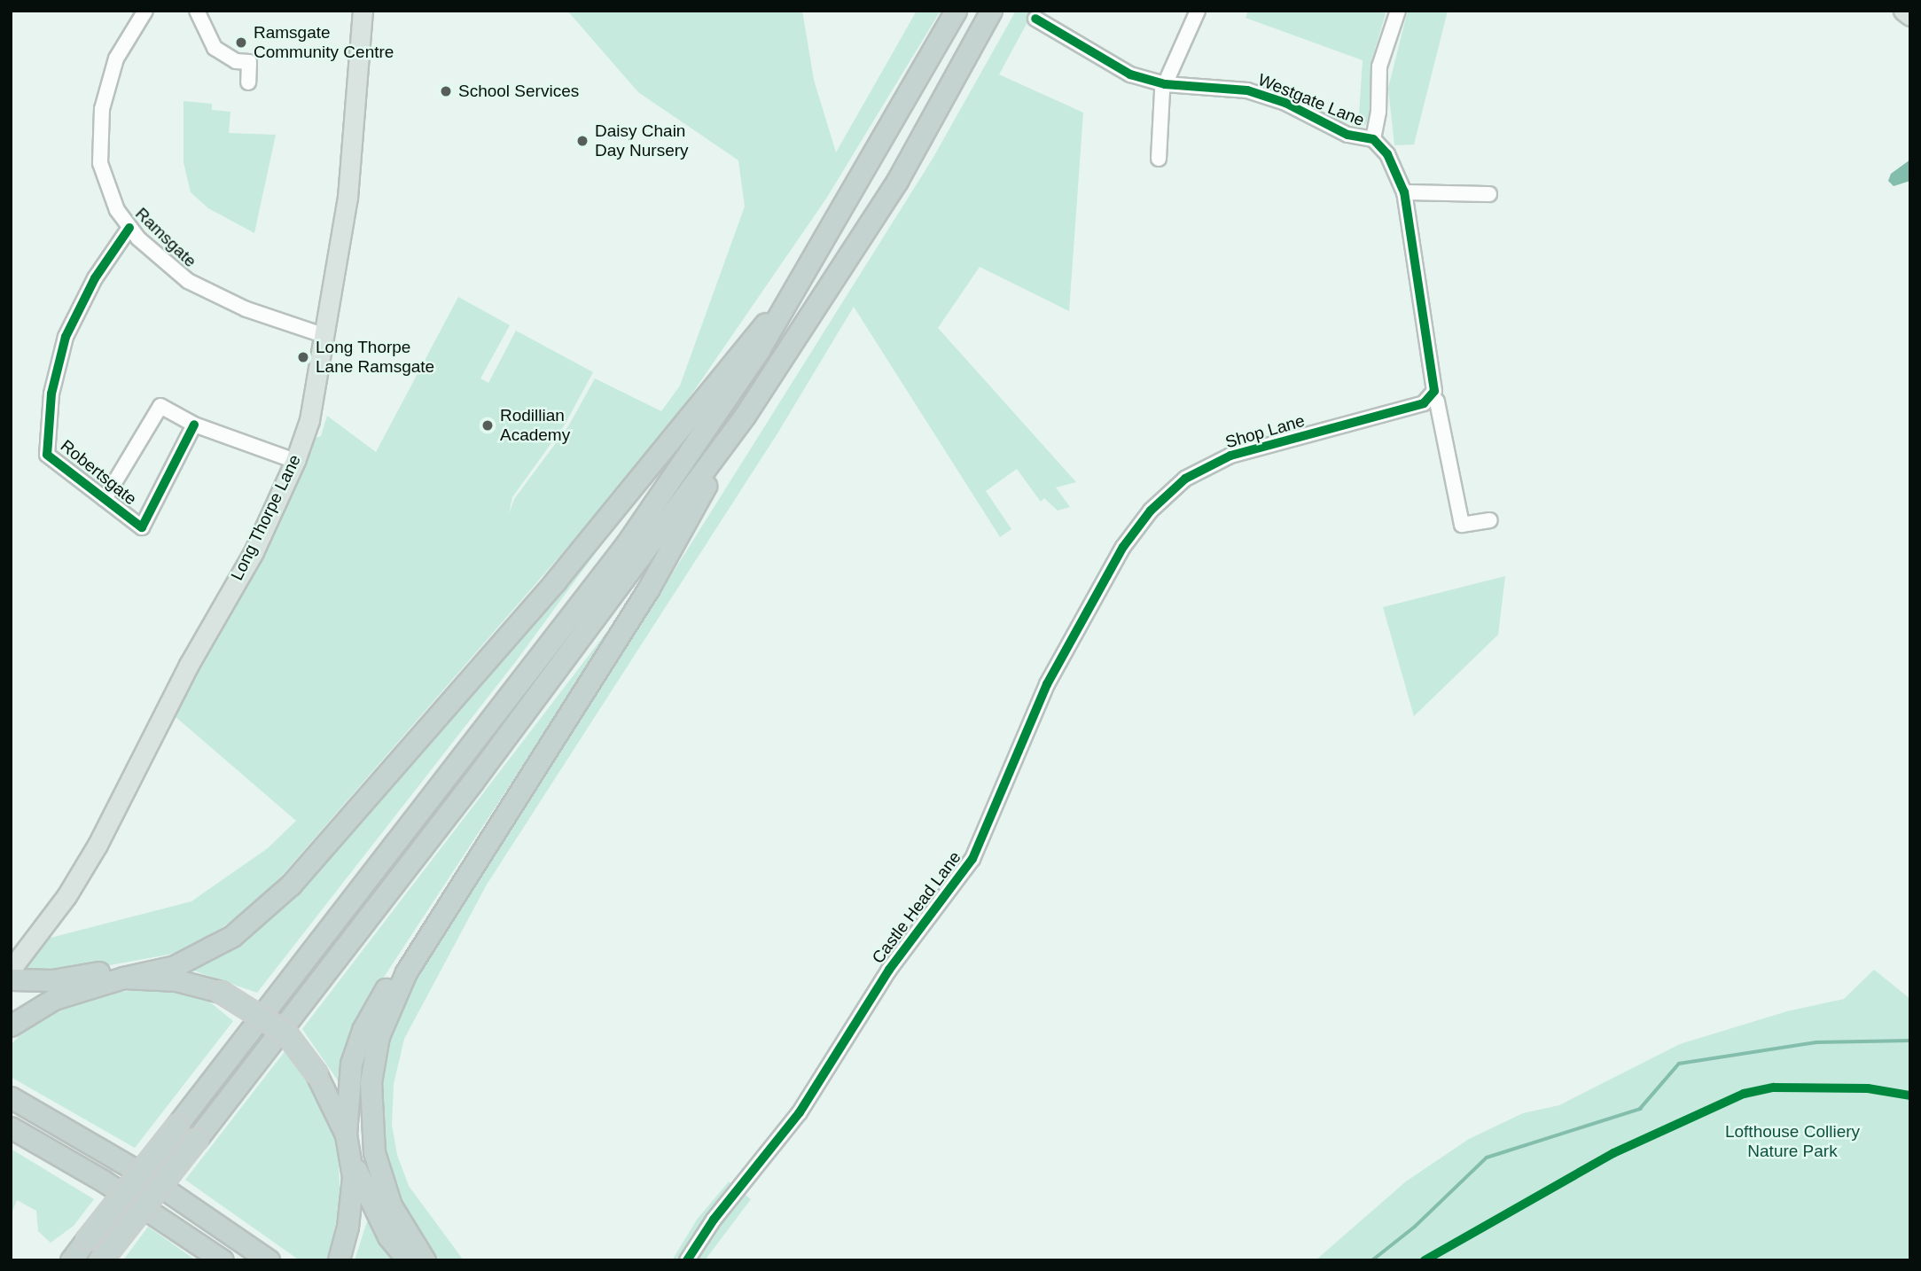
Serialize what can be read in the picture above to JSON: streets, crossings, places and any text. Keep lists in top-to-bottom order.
{
  "streets": {
    "main road": ["Long Thorpe Lane"],
    "street": [
      "Westgate Lane",
      "Ramsgate",
      "Shop Lane",
      "Robertsgate",
      "Castle Head Lane"
    ]
  },
  "crossings": [
    ["Westgate Lane", "Shop Lane"],
    ["Ramsgate", "Robertsgate"],
    ["Ramsgate", "Long Thorpe Lane"],
    ["Shop Lane", "Castle Head Lane"],
    ["Robertsgate", "Long Thorpe Lane"]
  ],
  "parks": ["Lofthouse Colliery Nature Park"],
  "places": [
    "Ramsgate Community Centre",
    "School Services",
    "Daisy Chain Day Nursery",
    "Long Thorpe Lane Ramsgate",
    "Rodillian Academy"
  ]
}
